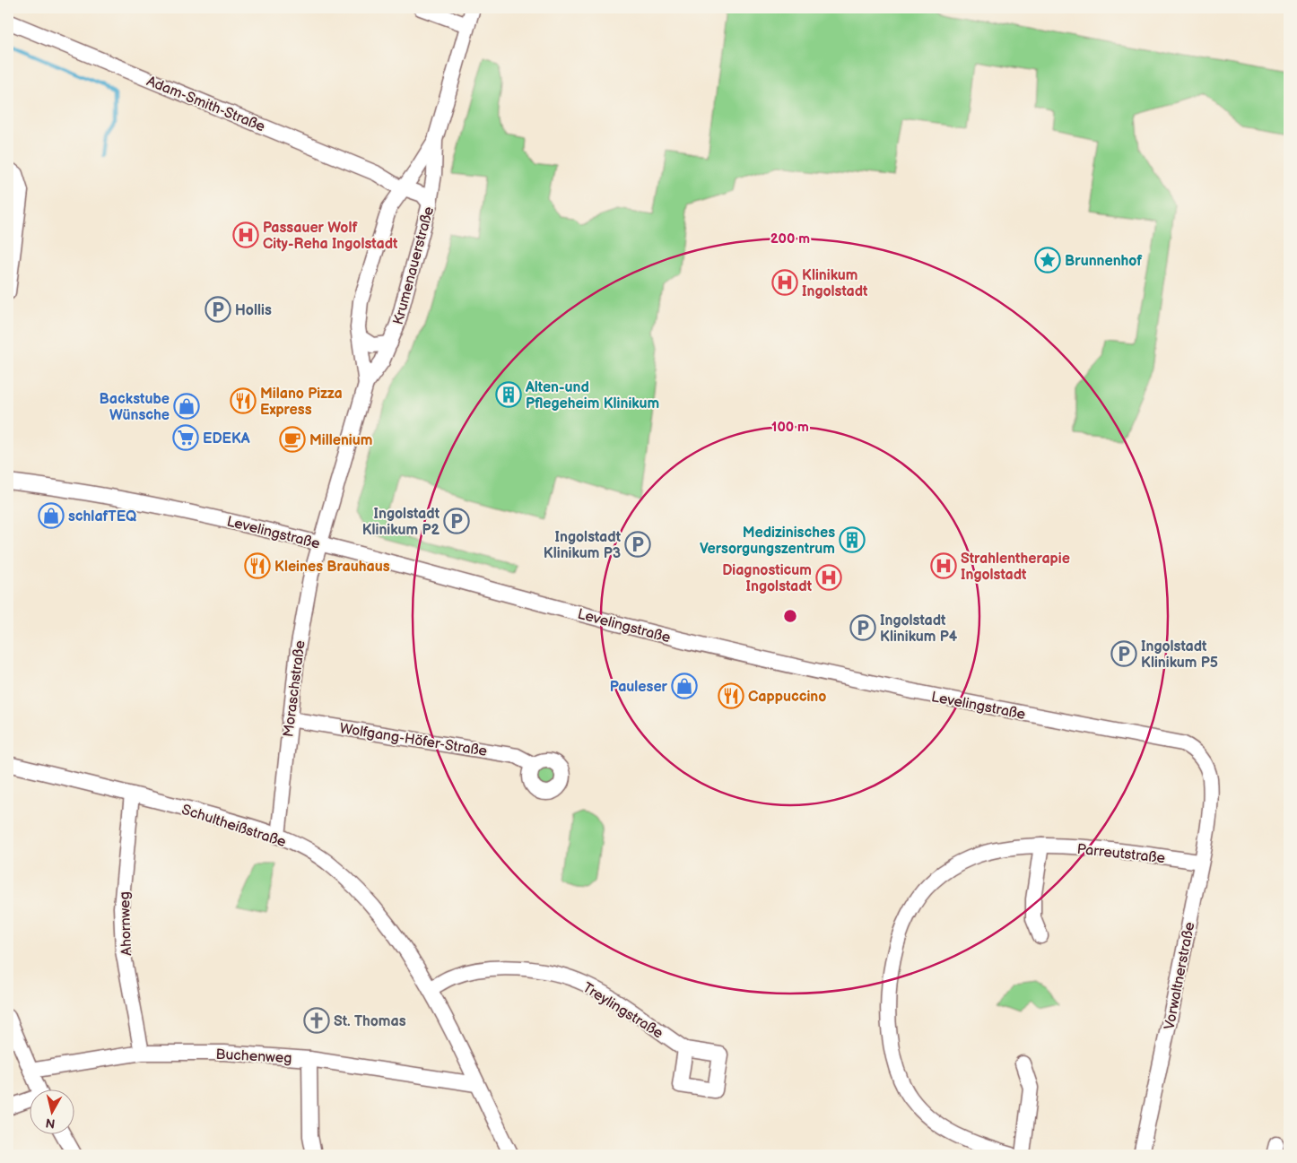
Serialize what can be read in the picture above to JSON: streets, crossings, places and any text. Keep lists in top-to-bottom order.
{
  "streets": {
    "street": [
      "Adam-Smith-Straße",
      "Krumenauerstraße",
      "Levelingstraße",
      "Moraschstraße",
      "Wolfgang-Höfer-Straße",
      "Schultheißstraße",
      "Parreutstraße",
      "Ahornweg",
      "Vorwaltnerstraße",
      "Treylingstraße",
      "Buchenweg"
    ]
  },
  "crossings": [
    ["Adam-Smith-Straße", "Krumenauerstraße"],
    ["Krumenauerstraße", "Levelingstraße"],
    ["Krumenauerstraße", "Moraschstraße"],
    ["Levelingstraße", "Moraschstraße"],
    ["Levelingstraße", "Vorwaltnerstraße"],
    ["Moraschstraße", "Wolfgang-Höfer-Straße"],
    ["Moraschstraße", "Schultheißstraße"],
    ["Schultheißstraße", "Ahornweg"],
    ["Schultheißstraße", "Treylingstraße"],
    ["Schultheißstraße", "Buchenweg"],
    ["Parreutstraße", "Vorwaltnerstraße"],
    ["Ahornweg", "Buchenweg"]
  ],
  "places": {
    "hospital": [
      "Passauer Wolf City-Reha Ingolstadt",
      "Klinikum Ingolstadt",
      "Strahlentherapie Ingolstadt",
      "Diagnosticum Ingolstadt"
    ],
    "place": ["Brunnenhof"],
    "parking": [
      "Hollis",
      "Ingolstadt Klinikum P2",
      "Ingolstadt Klinikum P3",
      "Ingolstadt Klinikum P4",
      "Ingolstadt Klinikum P5"
    ],
    "building": ["Alten-und Pflegeheim Klinikum", "Medizinisches Versorgungszentrum"],
    "restaurant": ["Milano Pizza Express", "Kleines Brauhaus", "Cappuccino"],
    "shop": ["Backstube Wünsche", "schlafTEQ", "Pauleser"],
    "supermarket": ["EDEKA"],
    "cafe": ["Millenium"],
    "church": ["St. Thomas"]
  },
  "north": "bottom",
  "rings": ["200 m", "100 m"]
}
